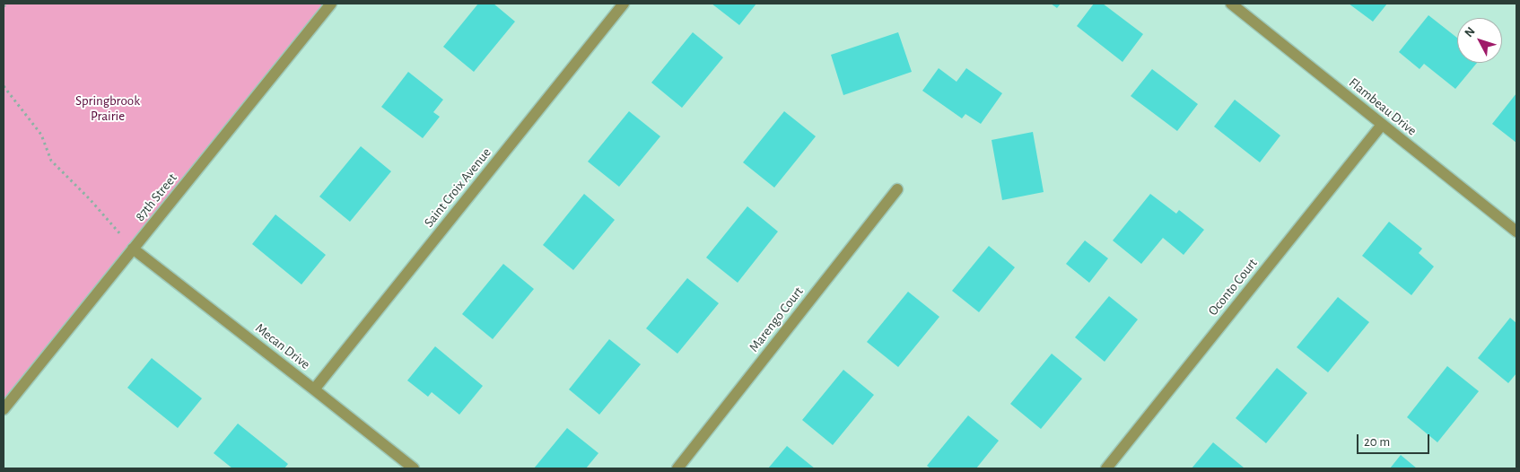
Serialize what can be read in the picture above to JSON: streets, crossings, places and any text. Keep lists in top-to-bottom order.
{
  "streets": {
    "street": [
      "Flambeau Drive",
      "Saint Croix Avenue",
      "87th Street",
      "Oconto Court",
      "Marengo Court",
      "Mecan Drive"
    ]
  },
  "crossings": [
    ["Flambeau Drive", "Oconto Court"],
    ["Saint Croix Avenue", "Mecan Drive"],
    ["87th Street", "Mecan Drive"]
  ],
  "parks": ["Springbrook Prairie"],
  "scale_bar": "20 m",
  "north": "top left"
}
